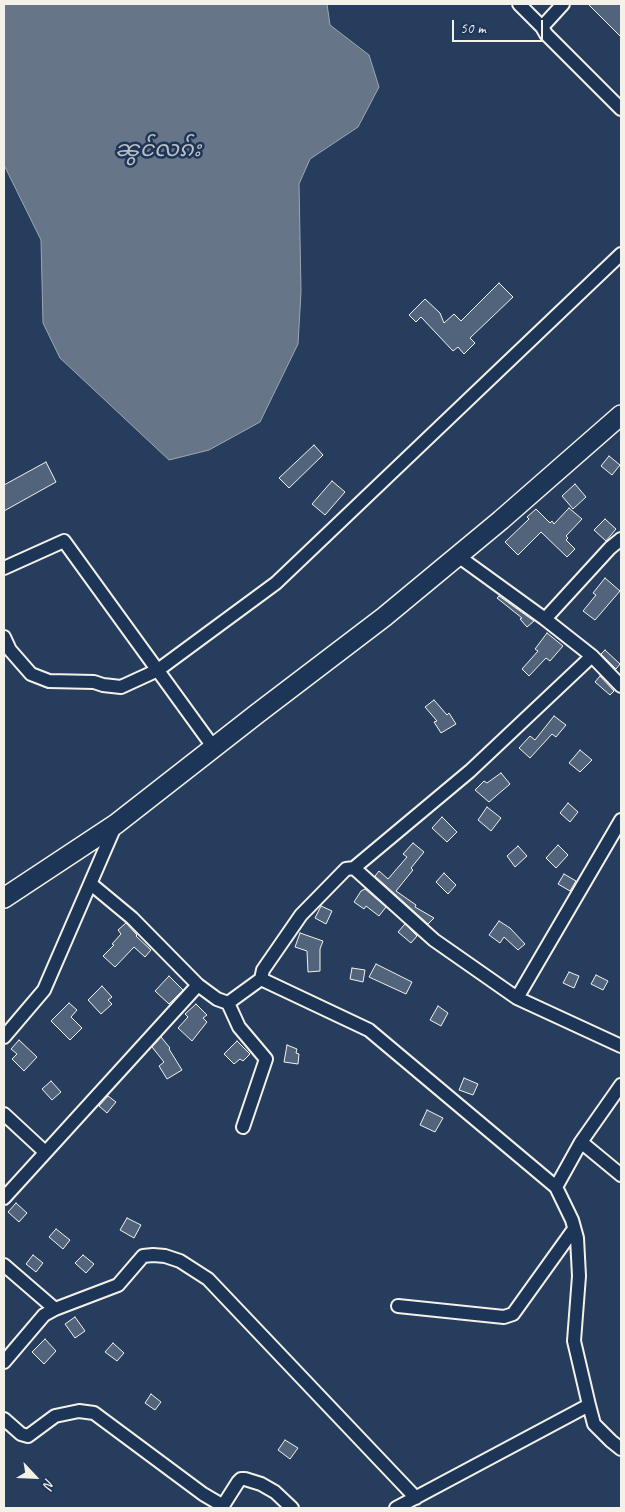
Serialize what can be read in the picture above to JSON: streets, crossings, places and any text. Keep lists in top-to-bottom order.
{
  "water": ["ၼွင်လၵ်း"],
  "scale_bar": "50 m",
  "north": "bottom right"
}
